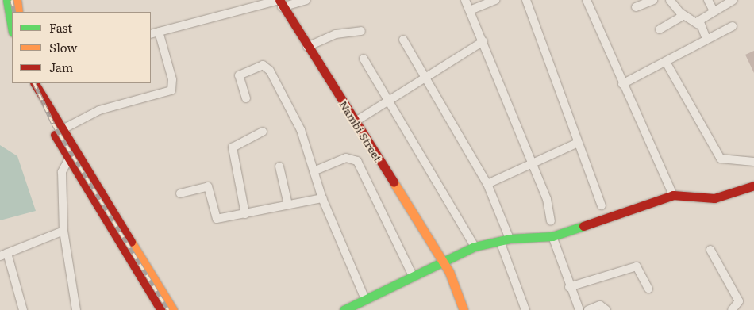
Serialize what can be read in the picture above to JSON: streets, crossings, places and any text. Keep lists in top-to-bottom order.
{
  "streets": {
    "street": ["Nambi Street"]
  },
  "legend": ["Fast", "Slow", "Jam"]
}
